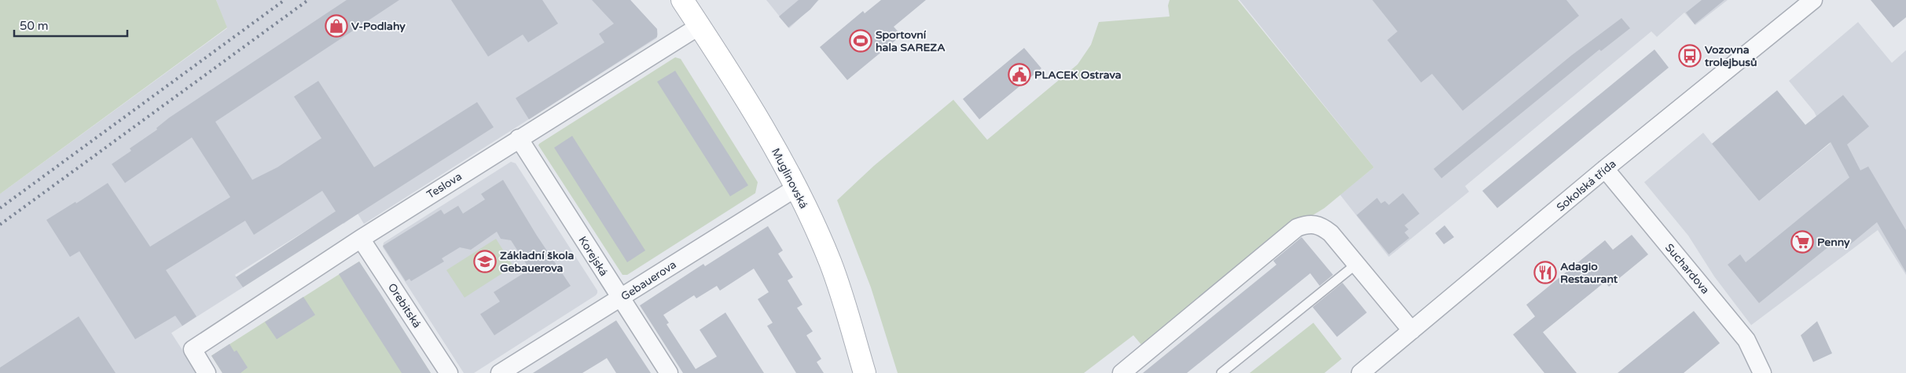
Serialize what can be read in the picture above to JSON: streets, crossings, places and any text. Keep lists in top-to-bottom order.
{
  "streets": {
    "main road": ["Muglinovská"],
    "street": [
      "Teslova",
      "Sokolská třída",
      "Korejská",
      "Suchardova",
      "Gebauerova",
      "Orebitská"
    ]
  },
  "crossings": [
    ["Muglinovská", "Teslova"],
    ["Muglinovská", "Gebauerova"],
    ["Teslova", "Korejská"],
    ["Teslova", "Orebitská"],
    ["Sokolská třída", "Suchardova"],
    ["Korejská", "Gebauerova"]
  ],
  "places": {
    "shop": ["V-Podlahy"],
    "sports": ["Sportovní hala SAREZA"],
    "bus stop": ["Vozovna trolejbusů"],
    "public building": ["PLACEK Ostrava"],
    "supermarket": ["Penny"],
    "school or university": ["Základní škola Gebauerova"],
    "restaurant": ["Adagio Restaurant"]
  },
  "scale_bar": "50 m"
}
